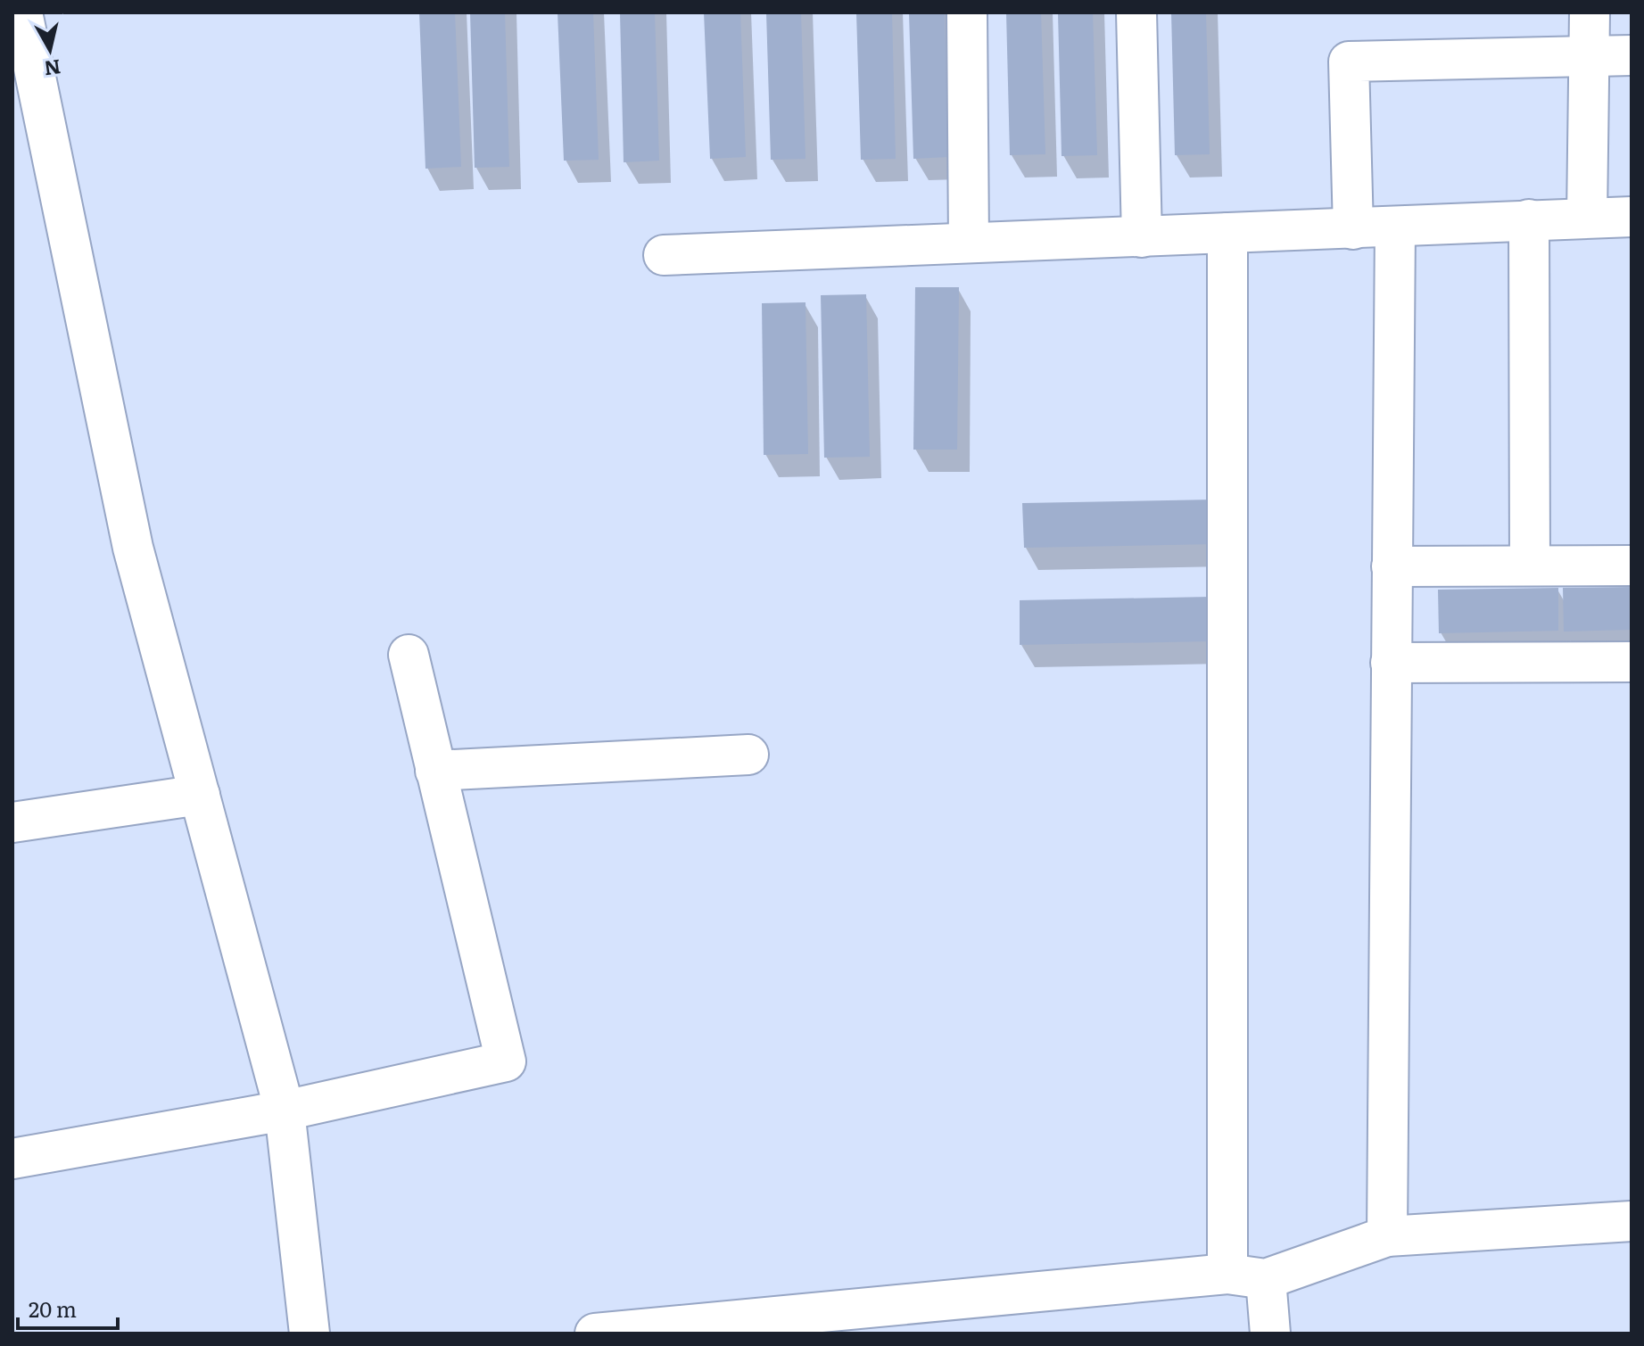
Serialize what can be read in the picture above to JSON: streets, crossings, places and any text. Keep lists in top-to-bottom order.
{
  "scale_bar": "20 m",
  "north": "bottom"
}
